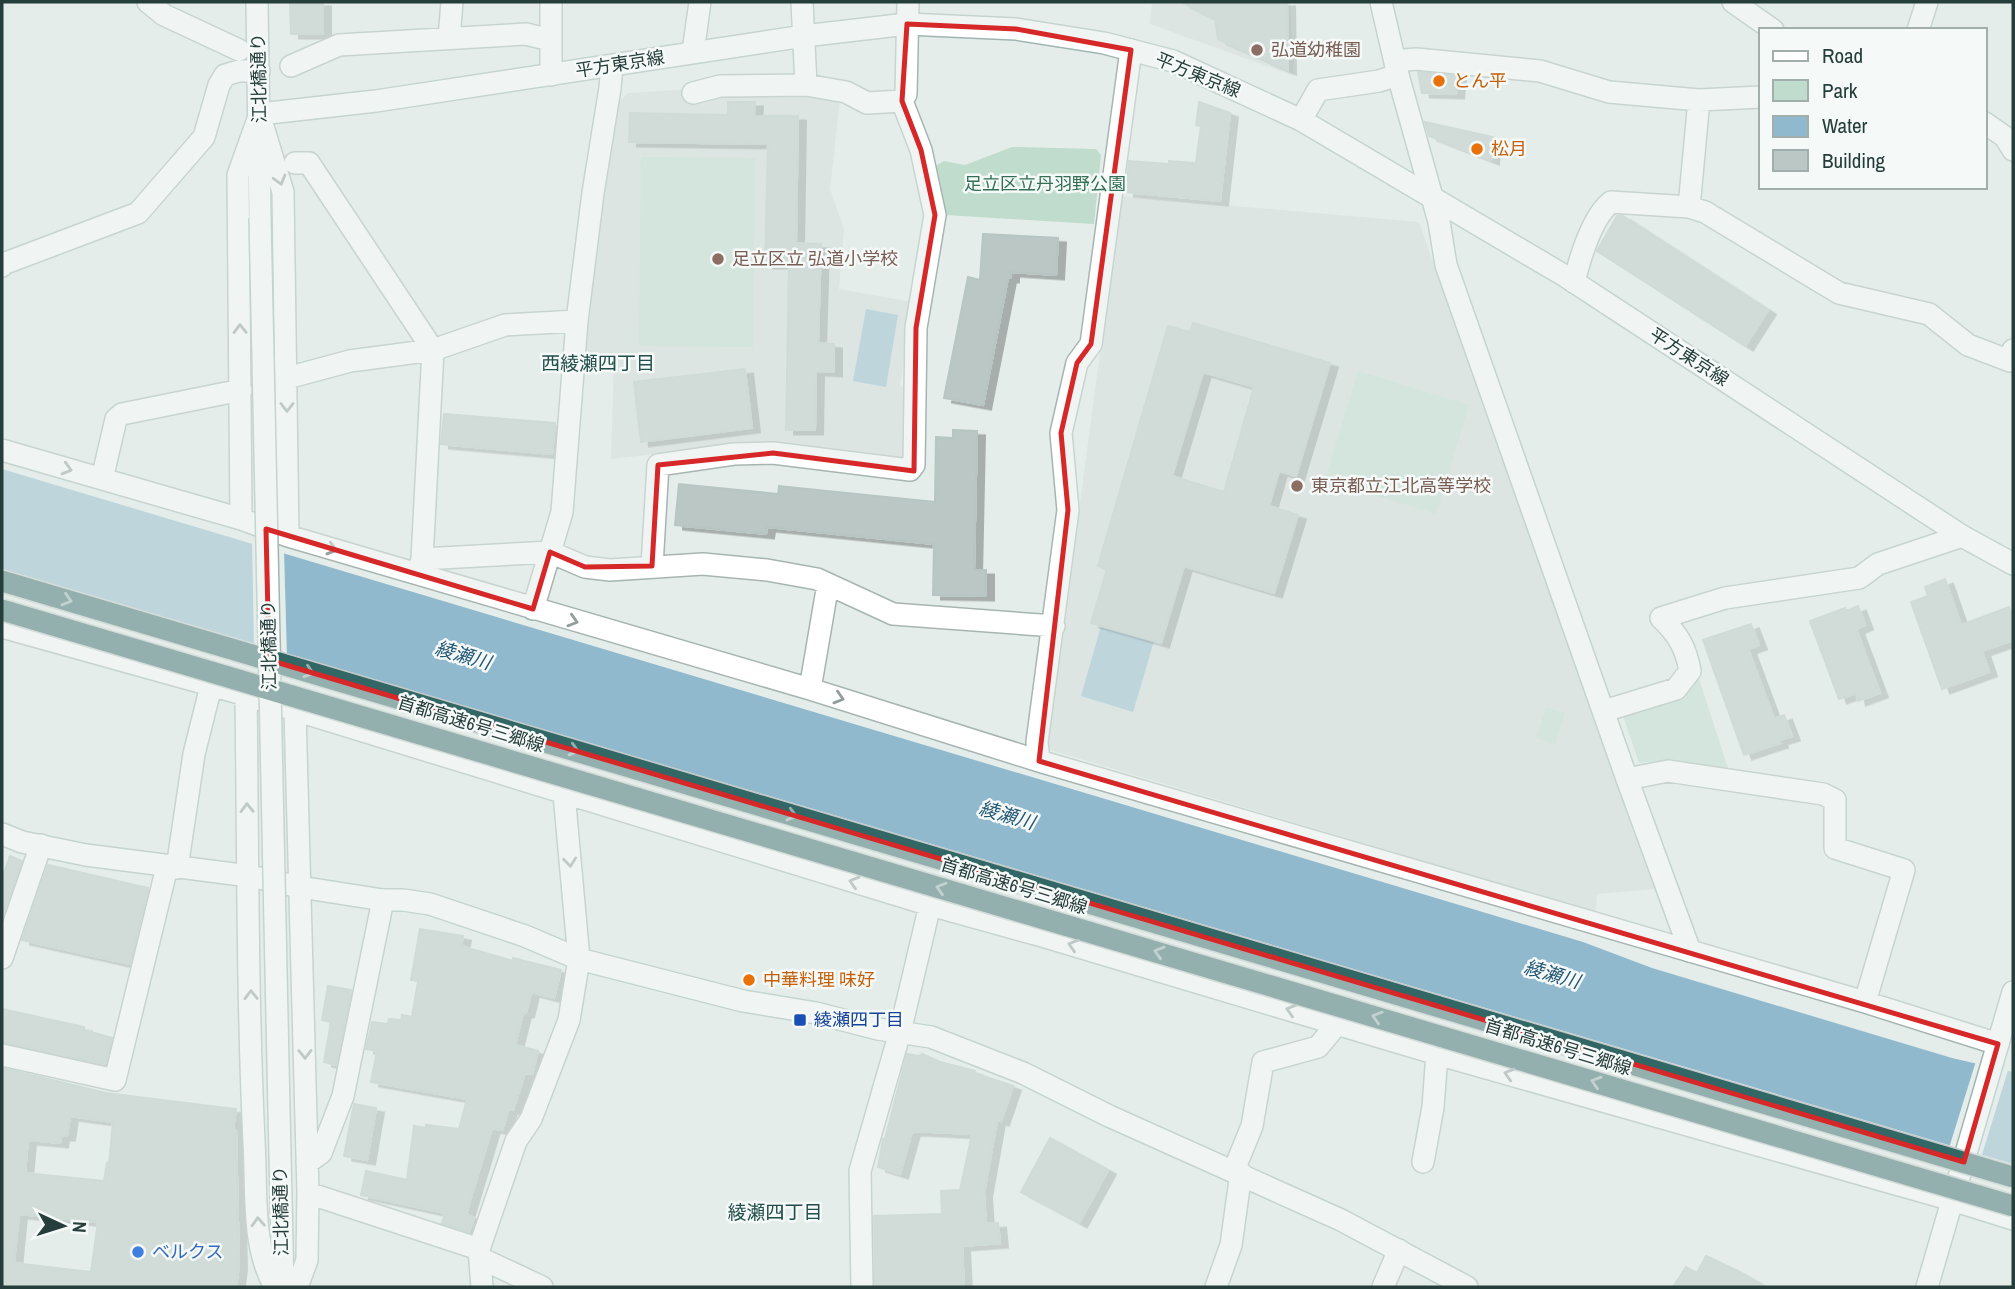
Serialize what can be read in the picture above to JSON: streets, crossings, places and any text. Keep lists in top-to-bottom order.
{
  "streets": {
    "highway": ["首都高速6号三郷線"],
    "street": ["平方東京線", "江北橋通り"]
  },
  "crossings": [
    ["平方東京線", "江北橋通り"]
  ],
  "districts": ["西綾瀬四丁目", "綾瀬四丁目"],
  "water": ["綾瀬川"],
  "parks": ["足立区立丹羽野公園"],
  "places": {
    "other": [
      "弘道幼稚園",
      "とん平",
      "松月",
      "足立区立 弘道小学校",
      "東京都立江北高等学校",
      "中華料理 味好",
      "ベルクス"
    ],
    "transit": ["綾瀬四丁目"]
  },
  "legend": [
    "Road",
    "Park",
    "Water",
    "Building"
  ],
  "north": "right"
}
